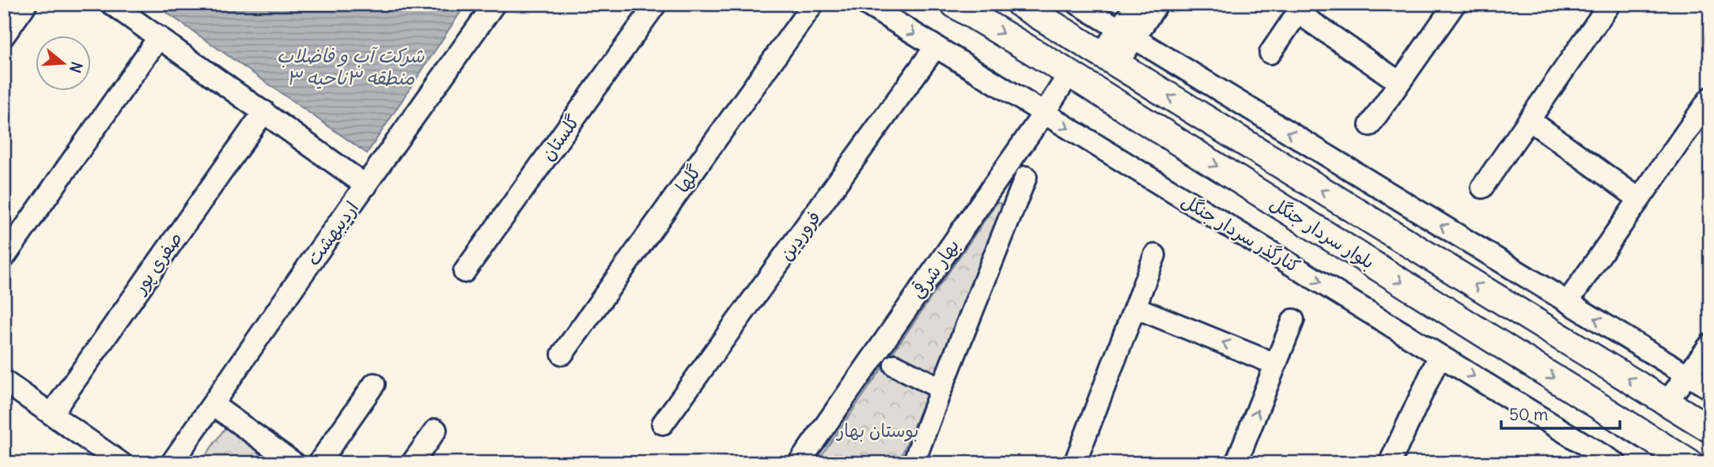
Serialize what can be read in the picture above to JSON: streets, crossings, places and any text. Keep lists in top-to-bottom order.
{
  "streets": {
    "main road": ["بلوار سردار جنگل"],
    "street": [
      "گلستان",
      "گلها",
      "اردیبهشت",
      "کنارگذر سردار جنگل",
      "فروردین",
      "صفری پور",
      "بهار شرقی"
    ]
  },
  "crossings": [
    ["بلوار سردار جنگل", "بهار شرقی"],
    ["کنارگذر سردار جنگل", "فروردین"],
    ["کنارگذر سردار جنگل", "بهار شرقی"]
  ],
  "water": ["شرکت آب و فاضلاب منطقه ۳ناحیه ۳"],
  "parks": ["بوستان بهار"],
  "scale_bar": "50 m",
  "north": "right"
}
